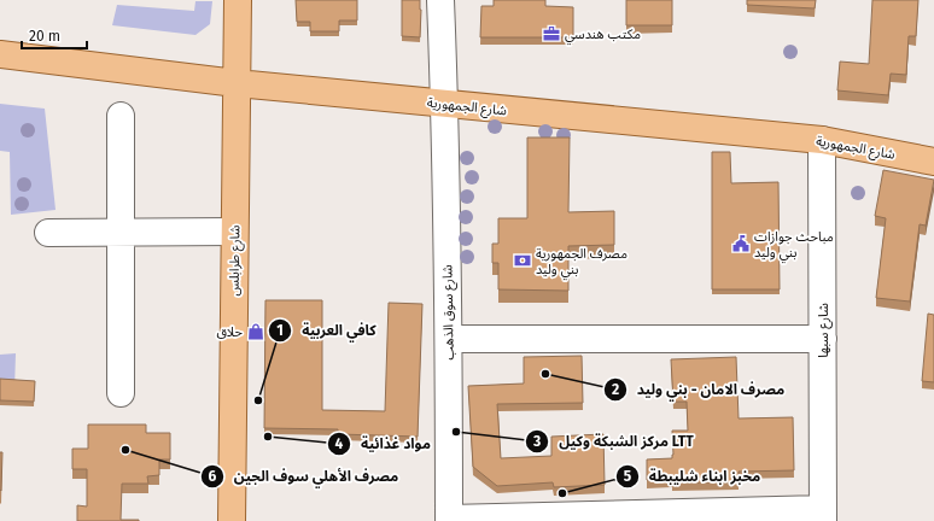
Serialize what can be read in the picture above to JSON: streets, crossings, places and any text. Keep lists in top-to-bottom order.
{
  "streets": {
    "main road": ["شارع الجمهورية", "شارع طرابلس"],
    "street": ["شارع سوق الذهب", "شارع سبها"]
  },
  "crossings": [
    ["شارع الجمهورية", "شارع طرابلس"],
    ["شارع الجمهورية", "شارع سوق الذهب"],
    ["شارع الجمهورية", "شارع سبها"]
  ],
  "places": {
    "office": ["مكتب هندسي"],
    "public building": ["مباحث جوازات بني وليد"],
    "bank": ["مصرف الجمهورية بني وليد"],
    "shop": ["حلاق"],
    "other": [
      "مصرف الامان - بني وليد",
      "كافي العربية",
      "مركز الشبكة وكيل LTT",
      "مواد غذائية",
      "مصرف الأهلي سوف الجين",
      "مخبز ابناء شليبطة"
    ]
  },
  "scale_bar": "20 m"
}
